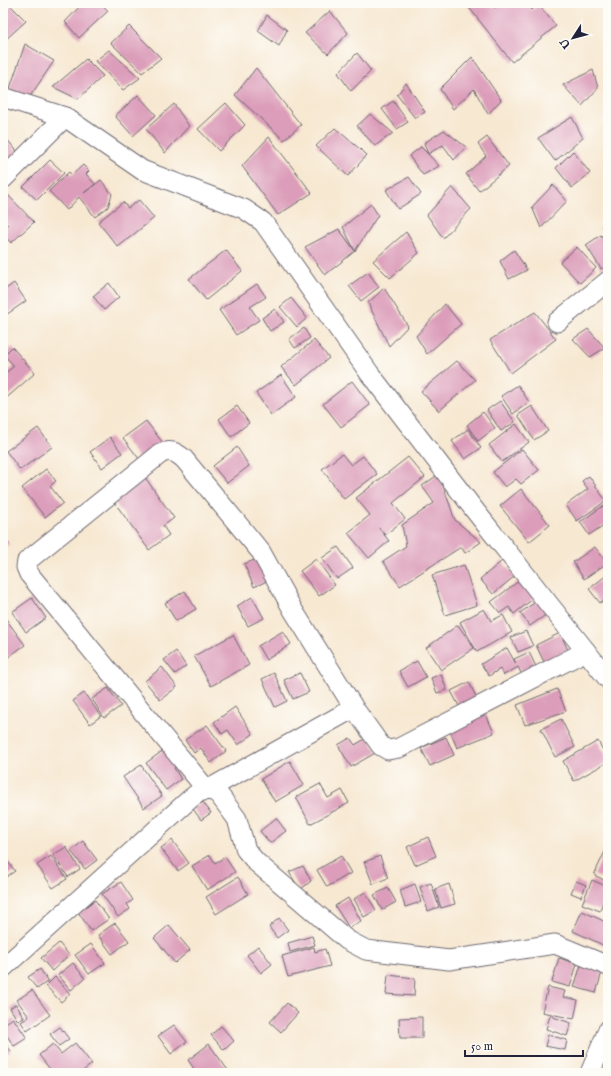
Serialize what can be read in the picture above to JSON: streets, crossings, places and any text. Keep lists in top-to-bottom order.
{
  "scale_bar": "50 m",
  "north": "bottom left"
}
